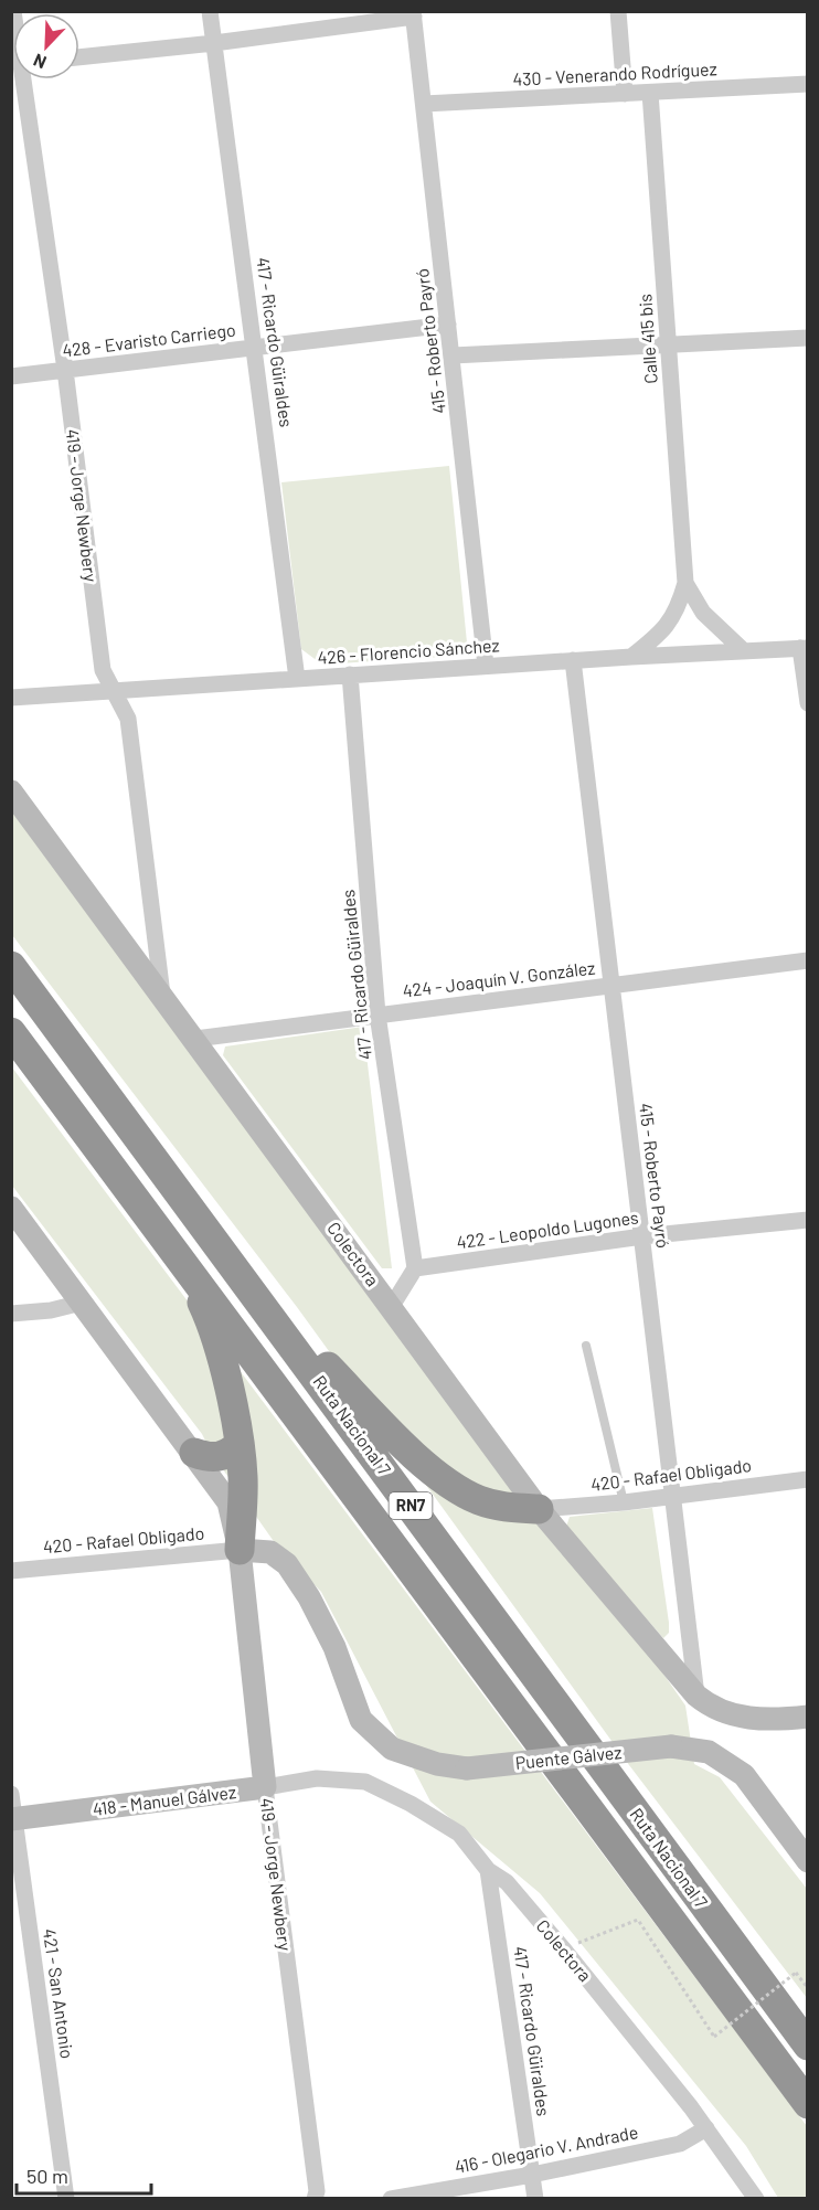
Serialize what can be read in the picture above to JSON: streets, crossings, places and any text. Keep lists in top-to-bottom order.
{
  "streets": {
    "highway": ["Ruta Nacional 7", "RN7"],
    "street": [
      "430 - Venerando Rodríguez",
      "Calle 415 bis",
      "428 - Evaristo Carriego",
      "415 - Roberto Payró",
      "417 - Ricardo Güiraldes",
      "419 - Jorge Newbery",
      "426 - Florencio Sánchez",
      "424 - Joaquín V. González",
      "422 - Leopoldo Lugones",
      "Colectora",
      "420 - Rafael Obligado",
      "Puente Gálvez",
      "418 - Manuel Gálvez",
      "421 - San Antonio",
      "416 - Olegario V. Andrade"
    ]
  },
  "crossings": [
    ["430 - Venerando Rodríguez", "Calle 415 bis"],
    ["430 - Venerando Rodríguez", "415 - Roberto Payró"],
    ["Calle 415 bis", "426 - Florencio Sánchez"],
    ["428 - Evaristo Carriego", "415 - Roberto Payró"],
    ["428 - Evaristo Carriego", "417 - Ricardo Güiraldes"],
    ["428 - Evaristo Carriego", "419 - Jorge Newbery"],
    ["415 - Roberto Payró", "426 - Florencio Sánchez"],
    ["415 - Roberto Payró", "424 - Joaquín V. González"],
    ["415 - Roberto Payró", "422 - Leopoldo Lugones"],
    ["415 - Roberto Payró", "Colectora"],
    ["415 - Roberto Payró", "420 - Rafael Obligado"],
    ["417 - Ricardo Güiraldes", "426 - Florencio Sánchez"],
    ["417 - Ricardo Güiraldes", "424 - Joaquín V. González"],
    ["417 - Ricardo Güiraldes", "422 - Leopoldo Lugones"],
    ["417 - Ricardo Güiraldes", "Colectora"],
    ["417 - Ricardo Güiraldes", "416 - Olegario V. Andrade"],
    ["419 - Jorge Newbery", "426 - Florencio Sánchez"],
    ["419 - Jorge Newbery", "Colectora"],
    ["419 - Jorge Newbery", "420 - Rafael Obligado"],
    ["419 - Jorge Newbery", "Puente Gálvez"],
    ["419 - Jorge Newbery", "418 - Manuel Gálvez"],
    ["424 - Joaquín V. González", "Colectora"],
    ["Colectora", "420 - Rafael Obligado"],
    ["Colectora", "418 - Manuel Gálvez"],
    ["Colectora", "416 - Olegario V. Andrade"],
    ["420 - Rafael Obligado", "Puente Gálvez"],
    ["418 - Manuel Gálvez", "421 - San Antonio"]
  ],
  "scale_bar": "50 m",
  "north": "bottom left"
}
